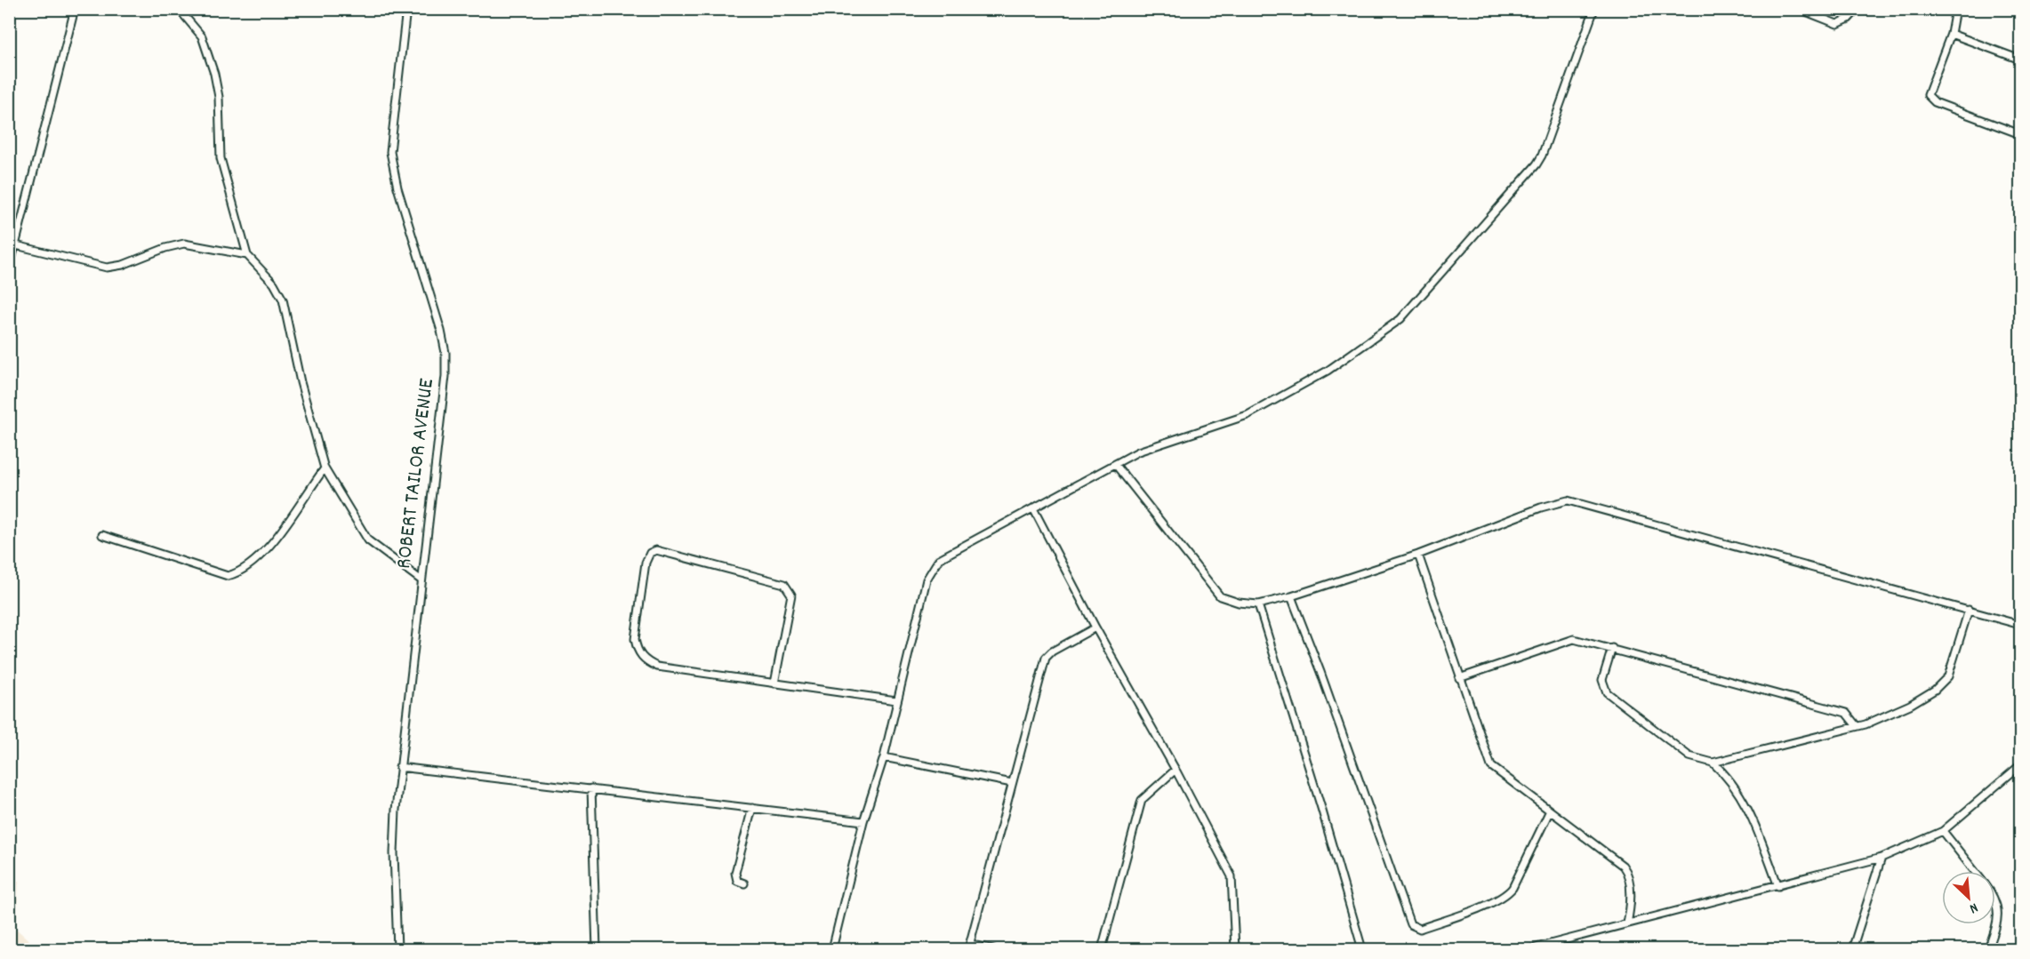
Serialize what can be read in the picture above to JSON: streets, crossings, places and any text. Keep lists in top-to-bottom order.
{
  "streets": {
    "street": ["ROBERT TAILOR AVENUE"]
  },
  "north": "bottom right"
}
